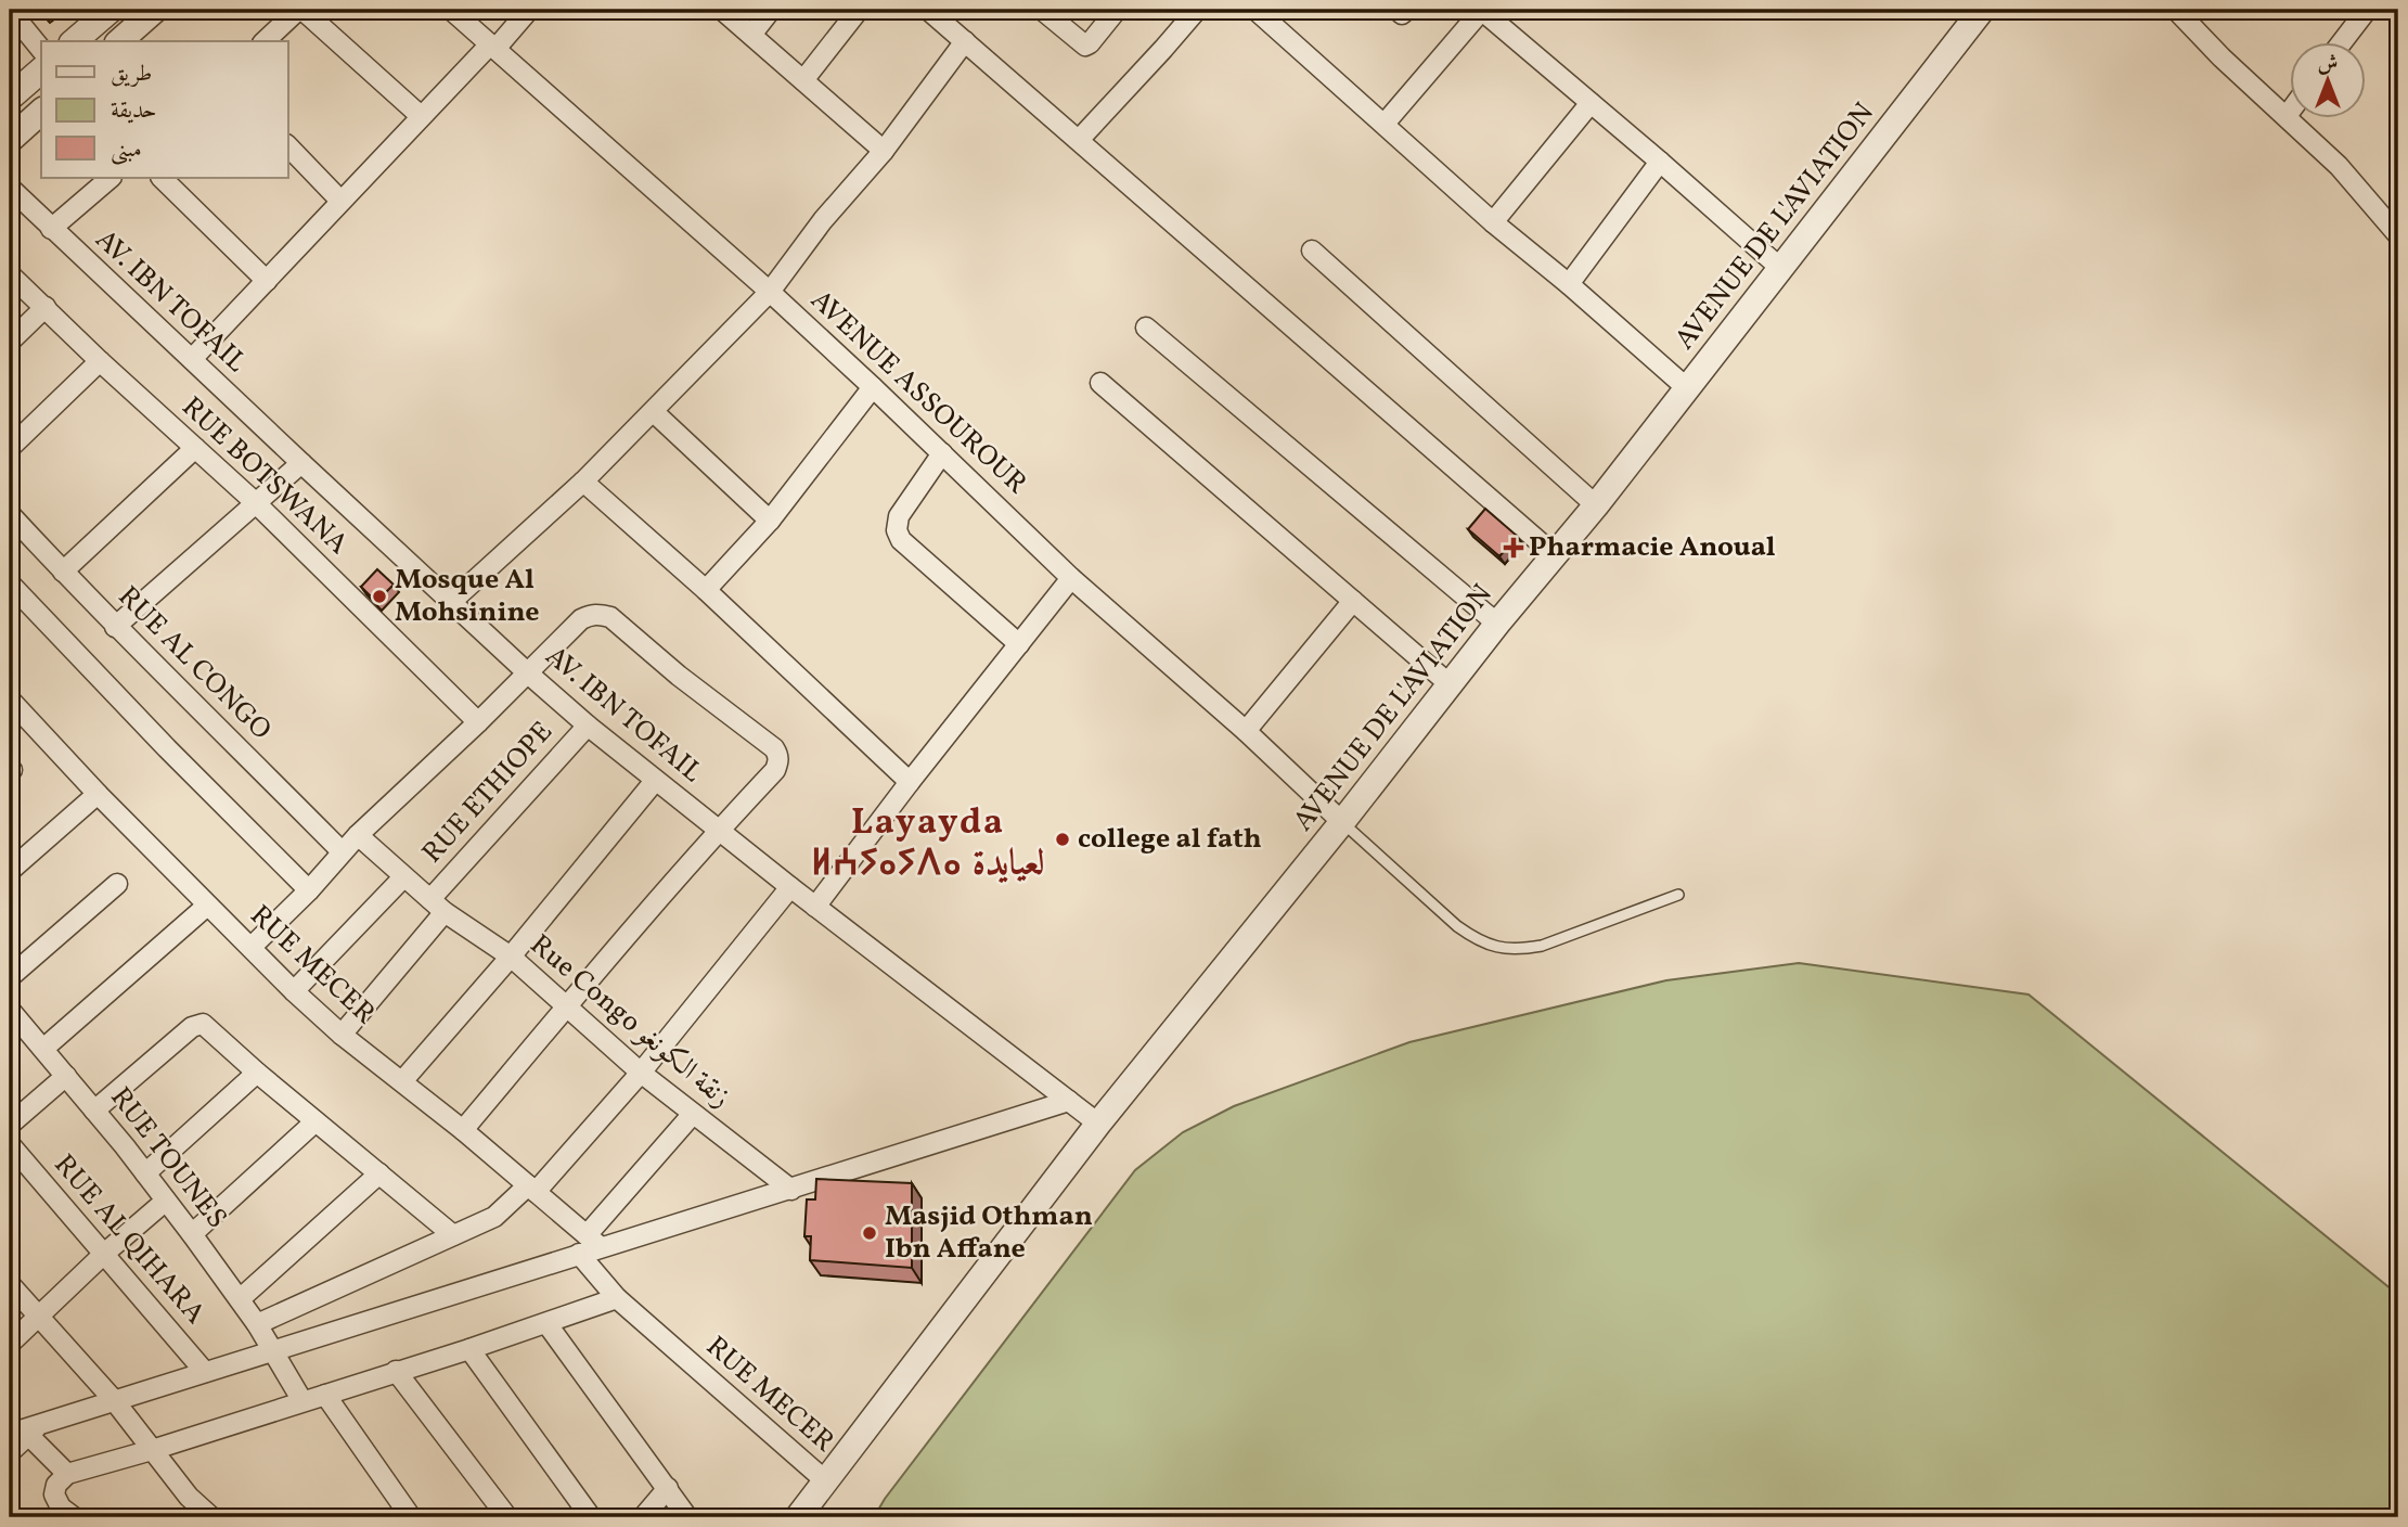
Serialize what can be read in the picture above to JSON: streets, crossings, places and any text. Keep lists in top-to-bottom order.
{
  "streets": {
    "street": [
      "AVENUE DE L'AVIATION",
      "AV. IBN TOFAIL",
      "AVENUE ASSOUROUR",
      "RUE BOTSWANA",
      "RUE AL CONGO",
      "RUE ETHIOPE",
      "RUE MECER",
      "Rue Congo زنقة الكونغو",
      "RUE TOUNES",
      "RUE AL QIHARA"
    ]
  },
  "crossings": [
    ["AVENUE DE L'AVIATION", "AV. IBN TOFAIL"],
    ["AVENUE DE L'AVIATION", "AVENUE ASSOUROUR"],
    ["AVENUE DE L'AVIATION", "RUE MECER"],
    ["AV. IBN TOFAIL", "RUE ETHIOPE"],
    ["RUE ETHIOPE", "RUE MECER"],
    ["RUE ETHIOPE", "Rue Congo زنقة الكونغو"]
  ],
  "districts": ["Layayda ⵍⵄⵢⴰⵢⴷⴰ لعيايدة"],
  "places": {
    "health": ["Pharmacie Anoual"],
    "other": ["Mosque Al Mohsinine", "college al fath", "Masjid Othman Ibn Affane"]
  },
  "legend": ["طريق", "حديقة", "مبنى"],
  "north": "top"
}
